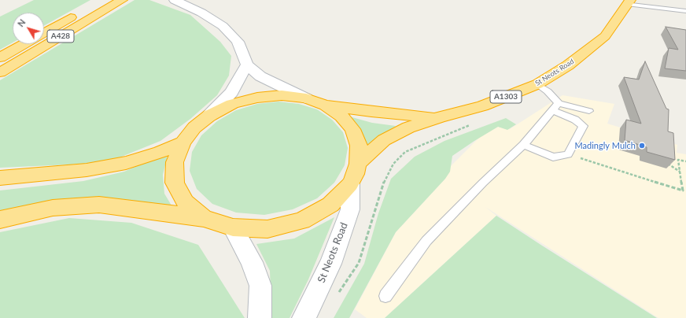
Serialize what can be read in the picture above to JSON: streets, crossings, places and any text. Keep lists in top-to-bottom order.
{
  "streets": {
    "highway": ["A428", "St Neots Road", "A1303"]
  },
  "places": ["Madingly Mulch"],
  "north": "top left"
}
